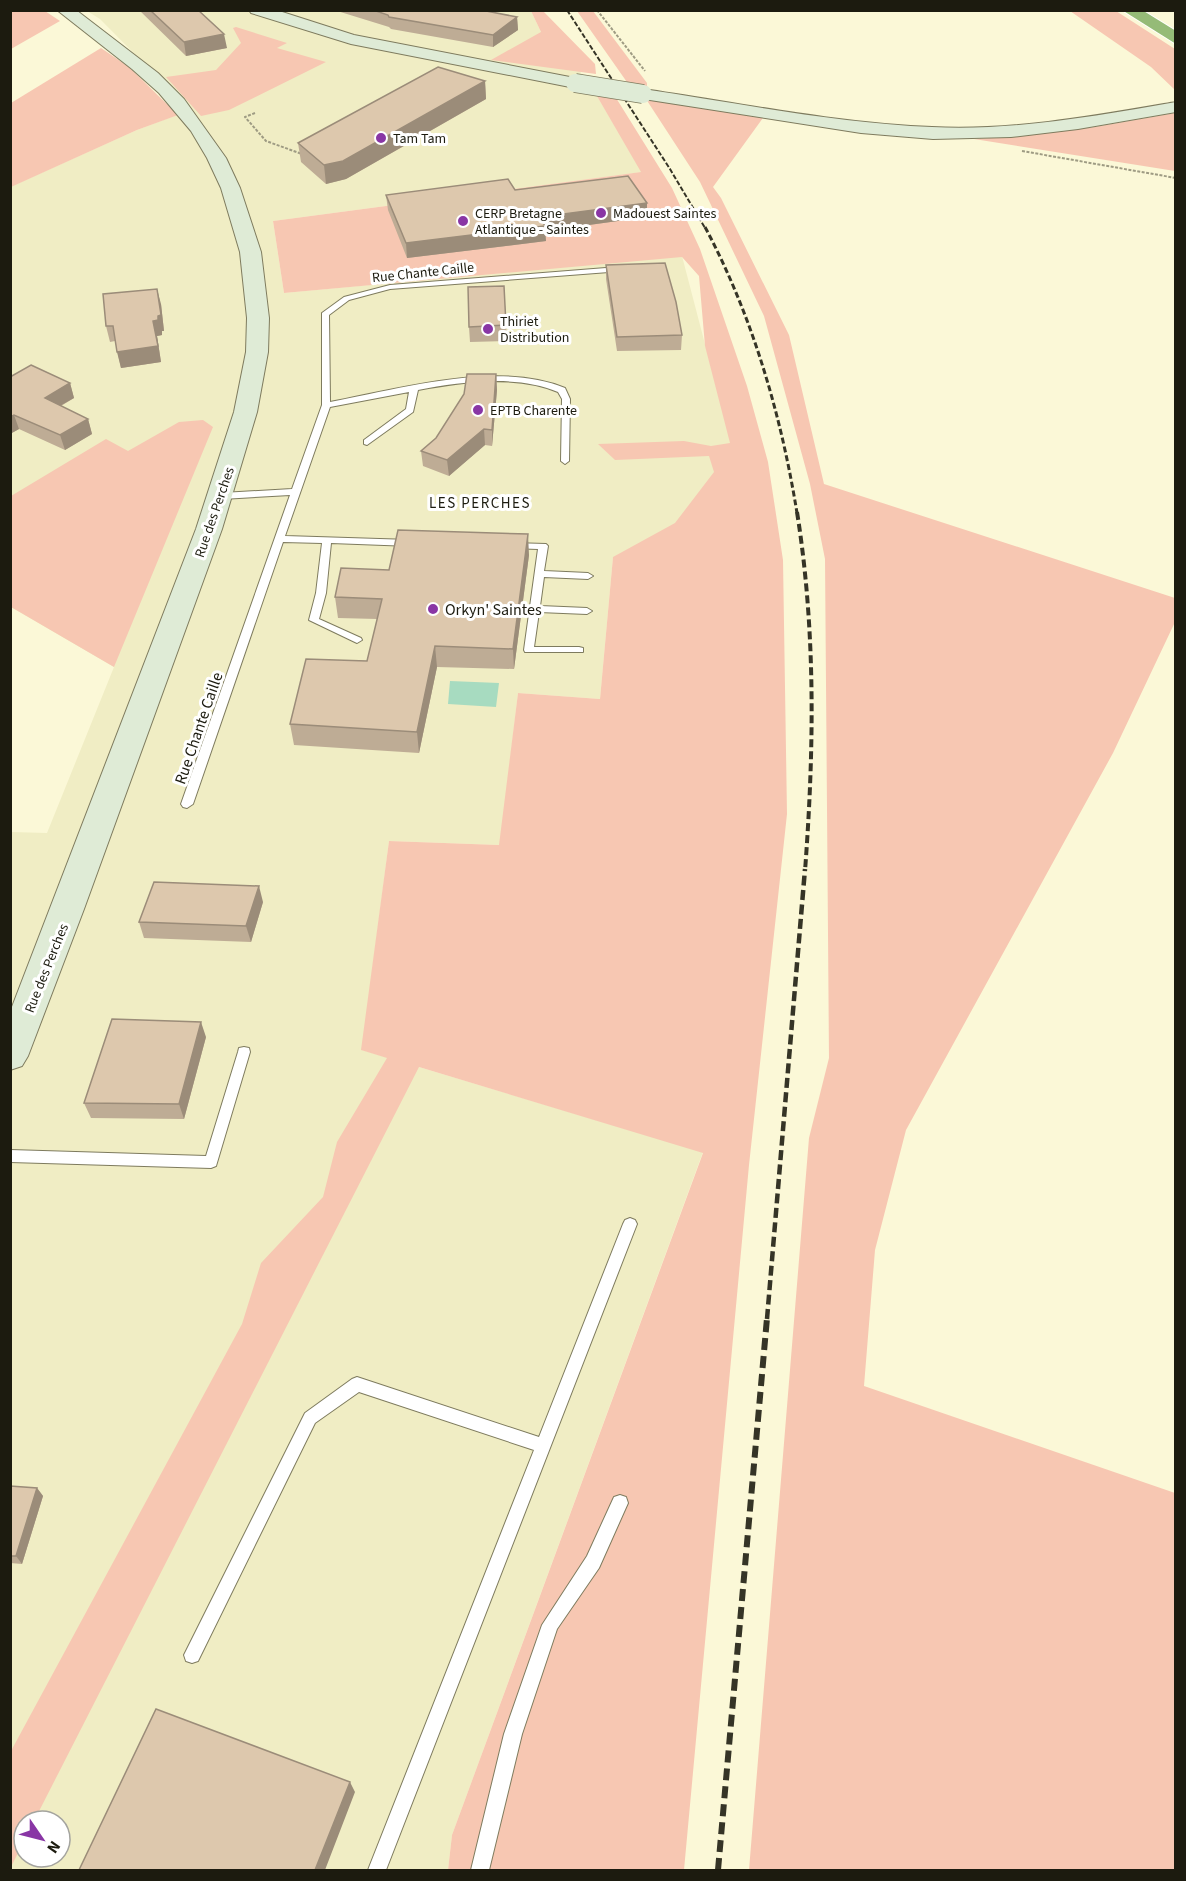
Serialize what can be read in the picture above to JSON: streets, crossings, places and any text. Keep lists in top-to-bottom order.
{
  "streets": {
    "street": ["Rue des Perches"],
    "lane": ["Rue Chante Caille"]
  },
  "districts": ["LES PERCHES"],
  "places": [
    "Tam Tam",
    "Madouest Saintes",
    "CERP Bretagne Atlantique - Saintes",
    "Thiriet Distribution",
    "EPTB Charente",
    "Orkyn' Saintes"
  ],
  "north": "bottom right"
}
